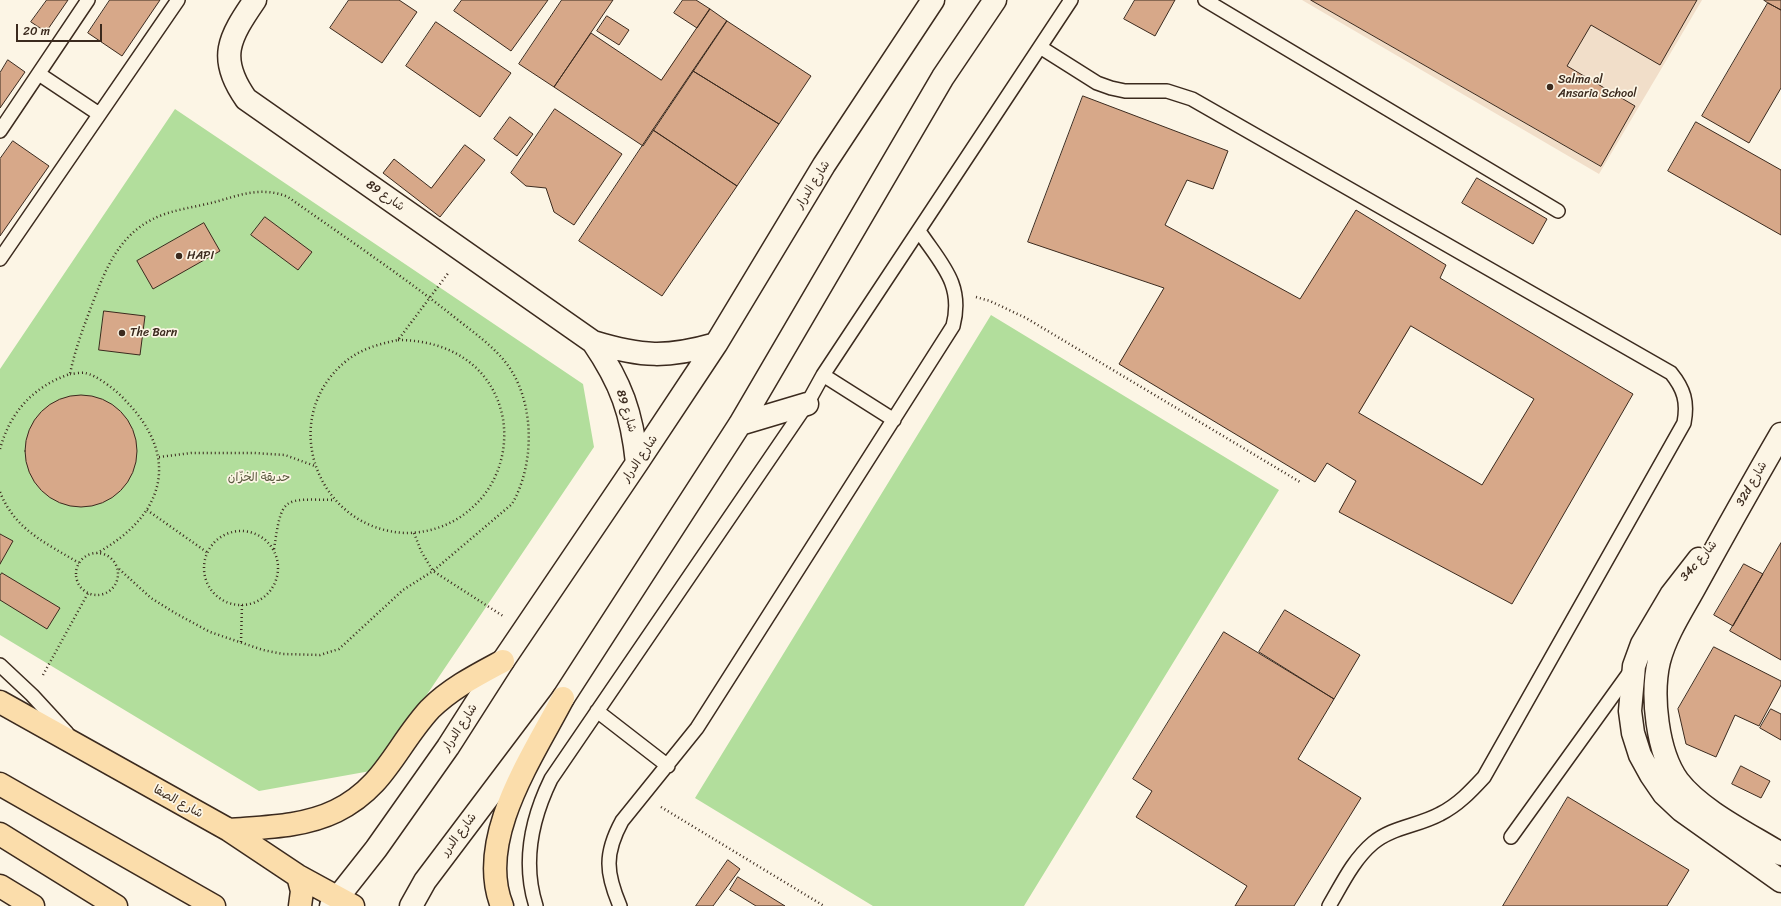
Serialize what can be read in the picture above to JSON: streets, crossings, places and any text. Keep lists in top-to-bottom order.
{
  "streets": {
    "main road": ["شارع الصفا"],
    "street": [
      "شارع الدرار",
      "شارع 89",
      "32d شارع",
      "34c شارع",
      "شارع الدرر"
    ]
  },
  "crossings": [
    ["شارع الدرار", "شارع 89"],
    ["شارع الدرار", "شارع الصفا"],
    ["32d شارع", "34c شارع"]
  ],
  "parks": ["حديقة الخزّان"],
  "places": ["Salma al Ansaria School", "HAPI", "The Barn"],
  "scale_bar": "20 m"
}
